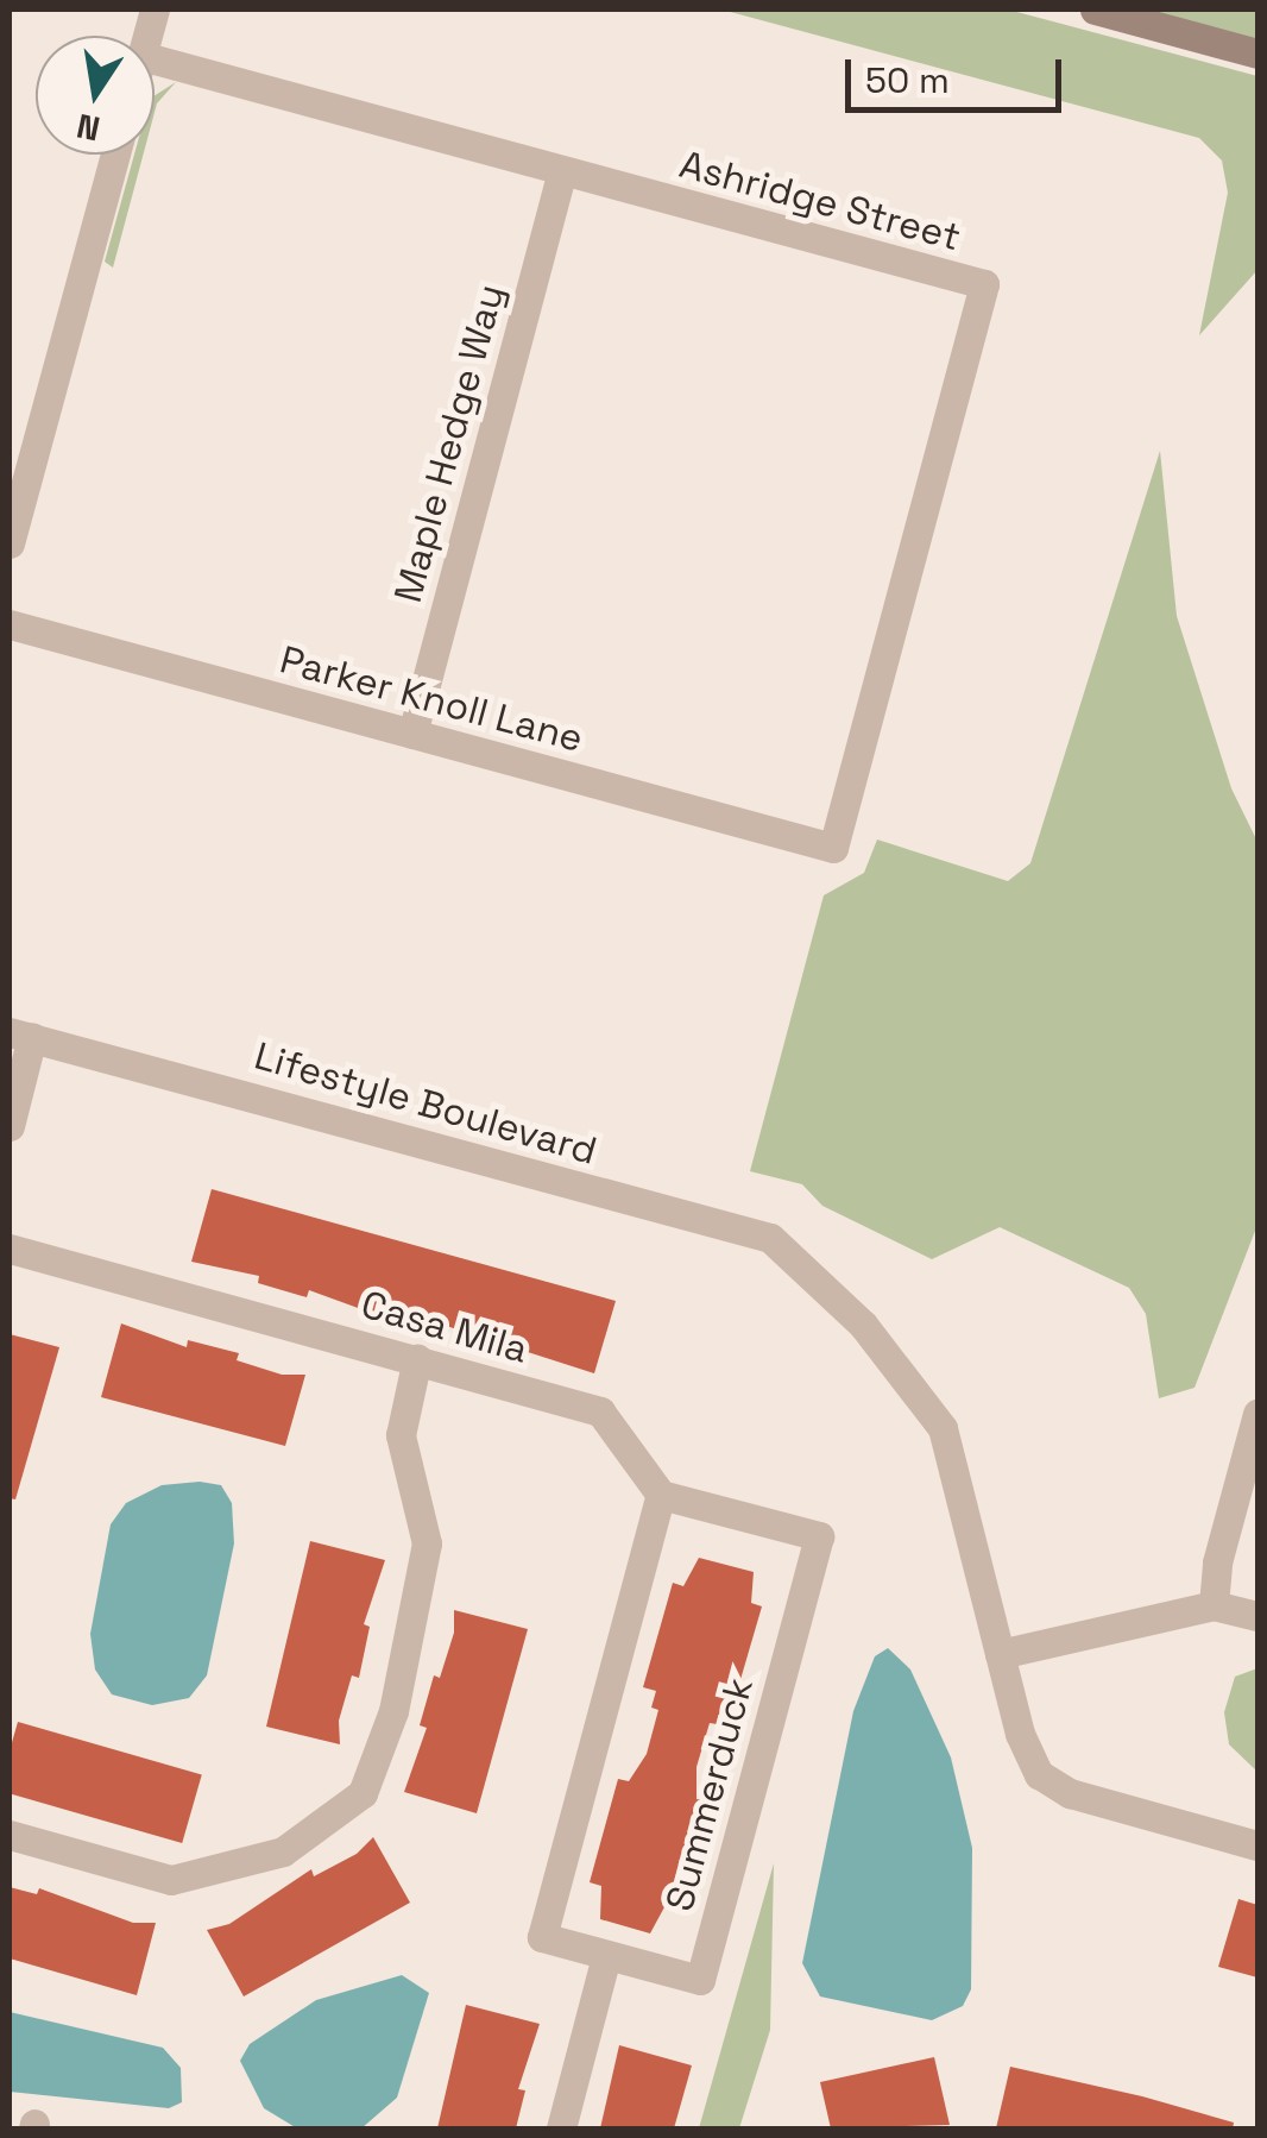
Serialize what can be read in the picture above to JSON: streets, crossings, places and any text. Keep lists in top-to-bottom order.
{
  "streets": {
    "street": [
      "Ashridge Street",
      "Maple Hedge Way",
      "Parker Knoll Lane",
      "Lifestyle Boulevard",
      "Casa Mila",
      "Summerduck"
    ]
  },
  "crossings": [
    ["Ashridge Street", "Maple Hedge Way"],
    ["Ashridge Street", "Parker Knoll Lane"],
    ["Maple Hedge Way", "Parker Knoll Lane"],
    ["Casa Mila", "Summerduck"]
  ],
  "scale_bar": "50 m",
  "north": "bottom"
}
